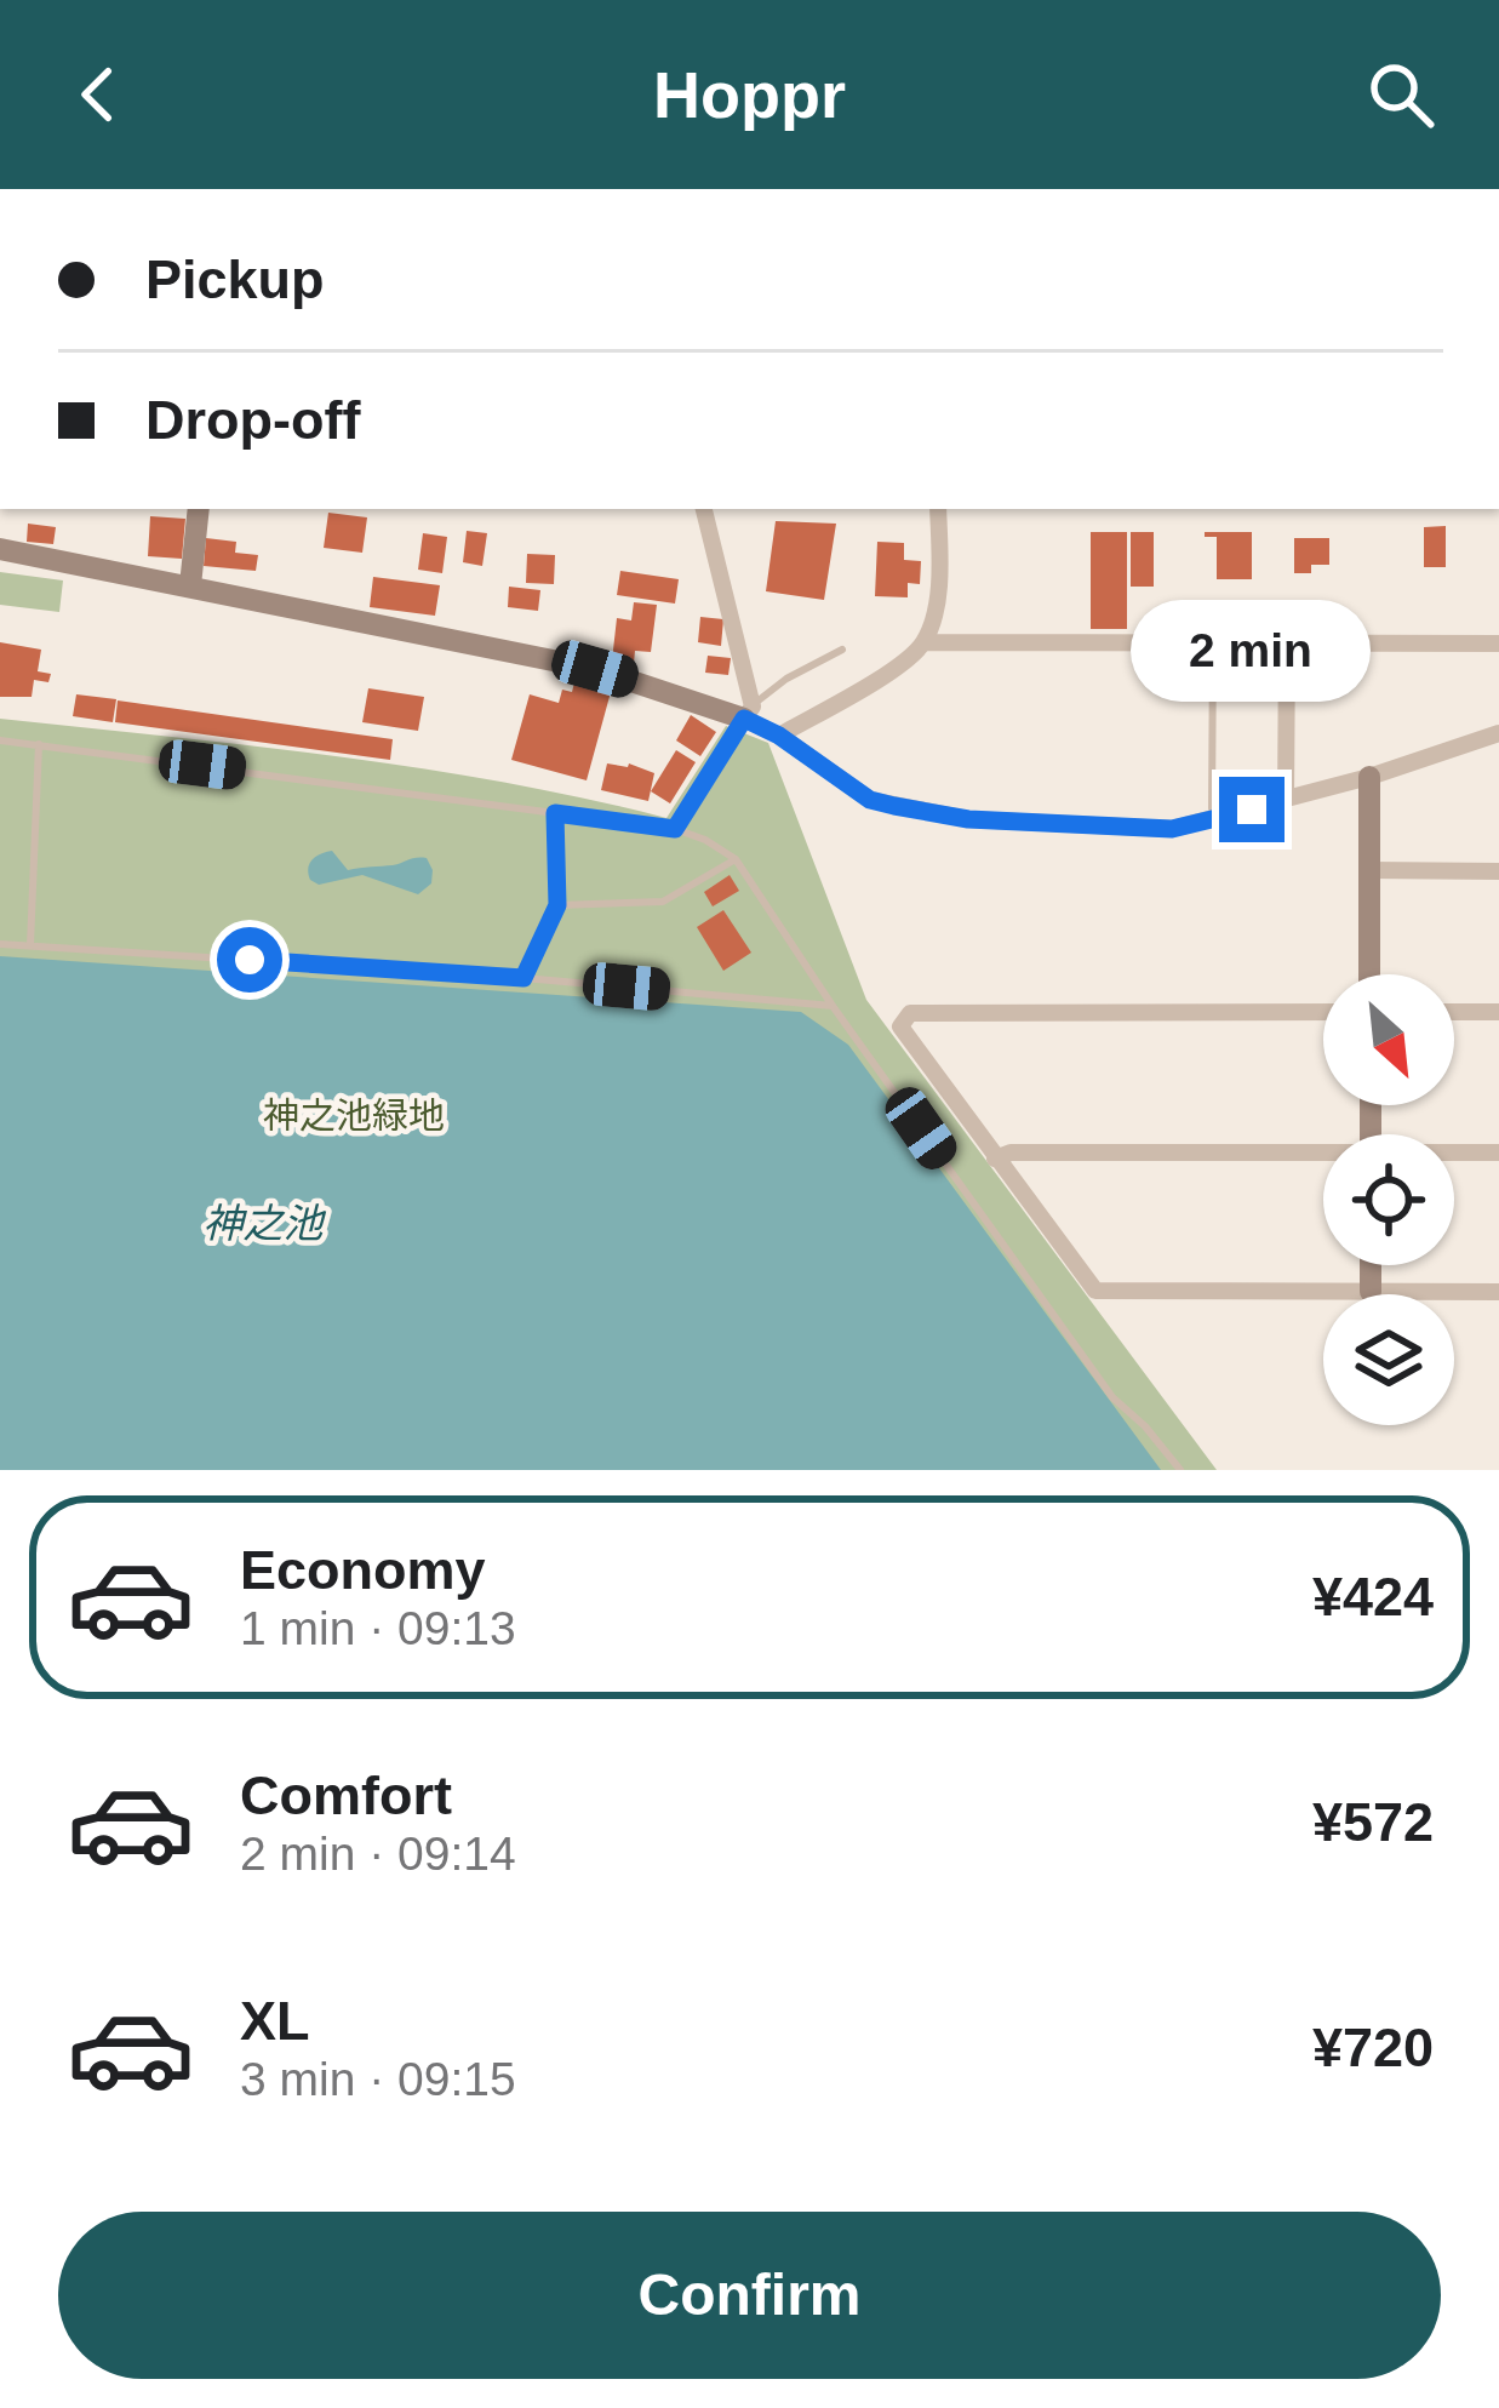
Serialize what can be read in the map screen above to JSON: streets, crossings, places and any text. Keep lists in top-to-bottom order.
{
  "water": ["神之池"],
  "parks": ["神之池緑地"],
  "north": "bottom right",
  "page": {
    "header": "Hoppr",
    "banner": ["Pickup", "Drop-off"],
    "bubble": "2 min",
    "list": [
      {
        "name": "Economy",
        "note": "1 min · 09:13",
        "value": "¥424"
      },
      {
        "name": "Comfort",
        "note": "2 min · 09:14",
        "value": "¥572"
      },
      {
        "name": "XL",
        "note": "3 min · 09:15",
        "value": "¥720"
      }
    ],
    "buttons": "Confirm"
  }
}
